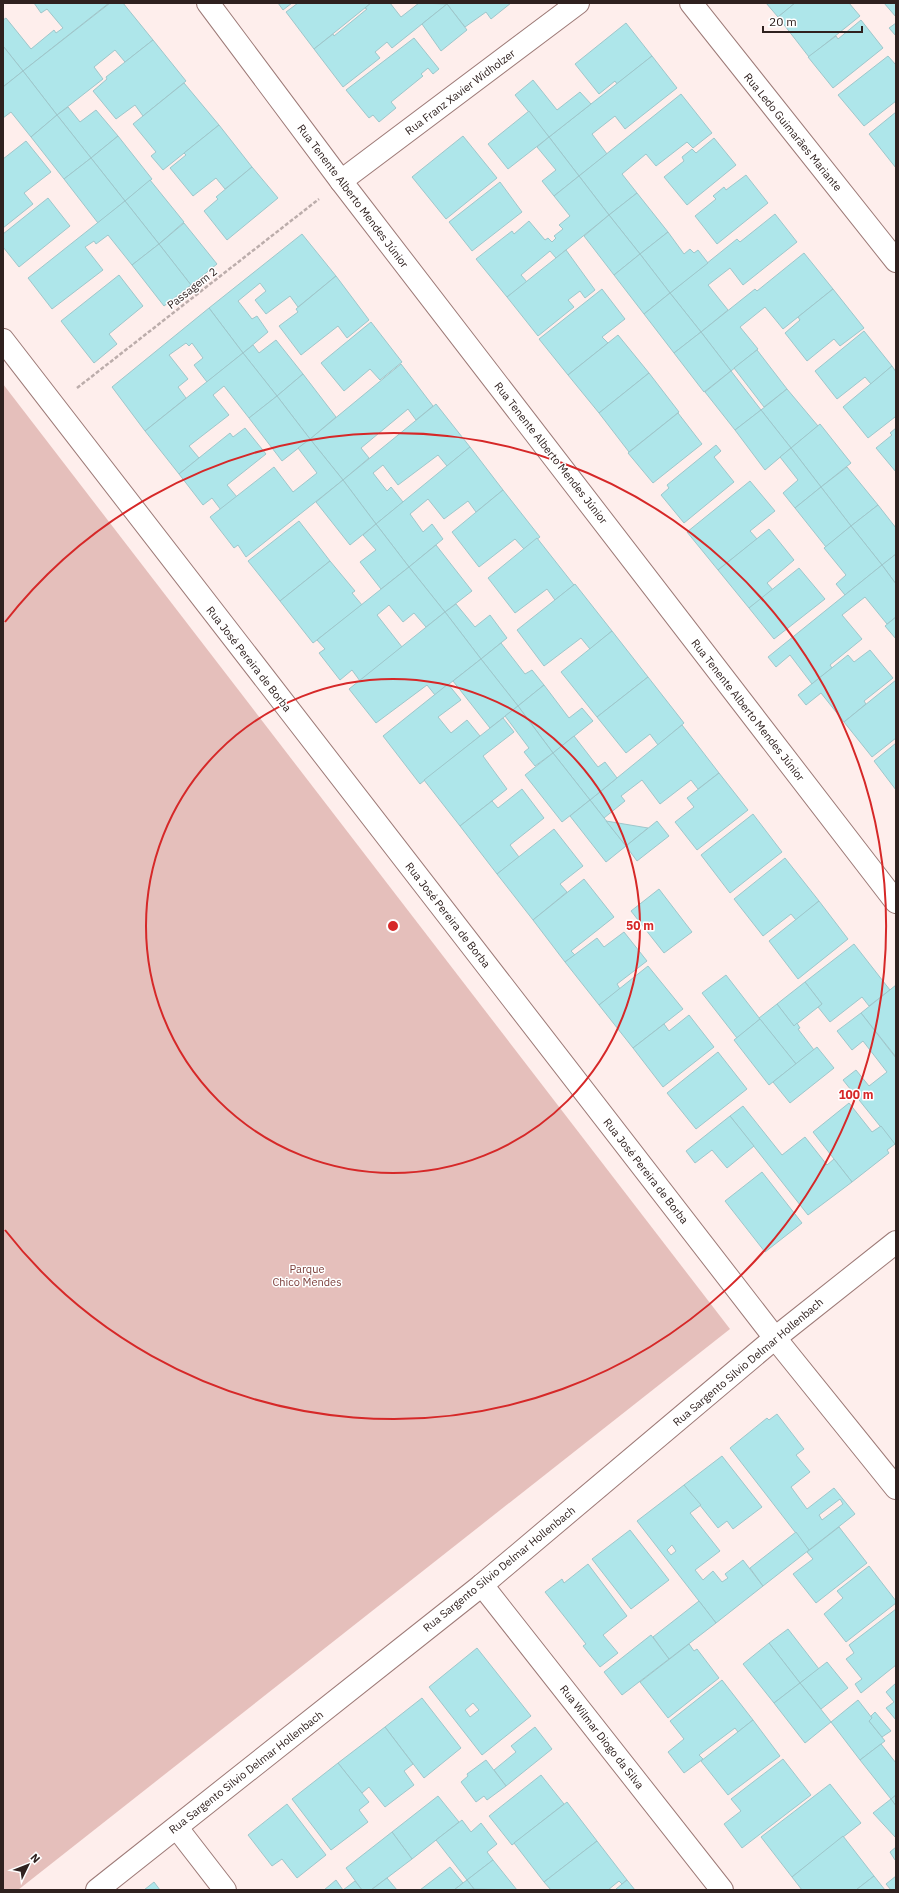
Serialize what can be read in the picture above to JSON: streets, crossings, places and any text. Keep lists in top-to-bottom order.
{
  "streets": {
    "street": [
      "Rua Franz Xavier Widholzer",
      "Rua Ledo Guimarães Mariante",
      "Rua Tenente Alberto Mendes Júnior",
      "Rua José Pereira de Borba",
      "Rua Sargento Silvio Delmar Hollenbach",
      "Rua Wilmar Diogo da Silva"
    ],
    "path": ["Passagem 2"]
  },
  "crossings": [
    ["Rua Franz Xavier Widholzer", "Rua Tenente Alberto Mendes Júnior"],
    ["Rua Franz Xavier Widholzer", "Passagem 2"],
    ["Rua Tenente Alberto Mendes Júnior", "Passagem 2"],
    ["Passagem 2", "Rua José Pereira de Borba"],
    ["Rua José Pereira de Borba", "Rua Sargento Silvio Delmar Hollenbach"],
    ["Rua Sargento Silvio Delmar Hollenbach", "Rua Wilmar Diogo da Silva"]
  ],
  "parks": ["Parque Chico Mendes"],
  "scale_bar": "20 m",
  "north": "top right",
  "rings": ["50 m", "100 m"]
}
